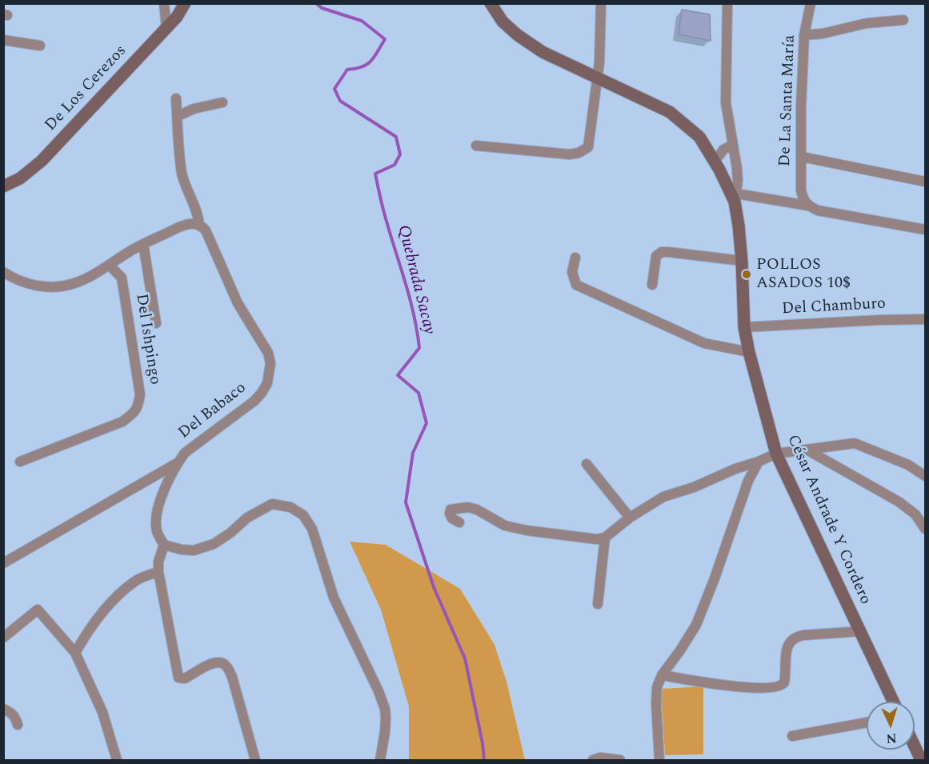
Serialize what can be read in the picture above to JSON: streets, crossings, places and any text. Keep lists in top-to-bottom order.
{
  "streets": {
    "street": [
      "De Los Cerezos",
      "De La Santa María",
      "Del Chamburo",
      "Del Ishpingo",
      "Del Babaco",
      "César Andrade Y Cordero"
    ]
  },
  "crossings": [
    ["Del Chamburo", "César Andrade Y Cordero"]
  ],
  "water": ["Quebrada Sacay"],
  "places": ["POLLOS ASADOS 10$"],
  "north": "bottom"
}
